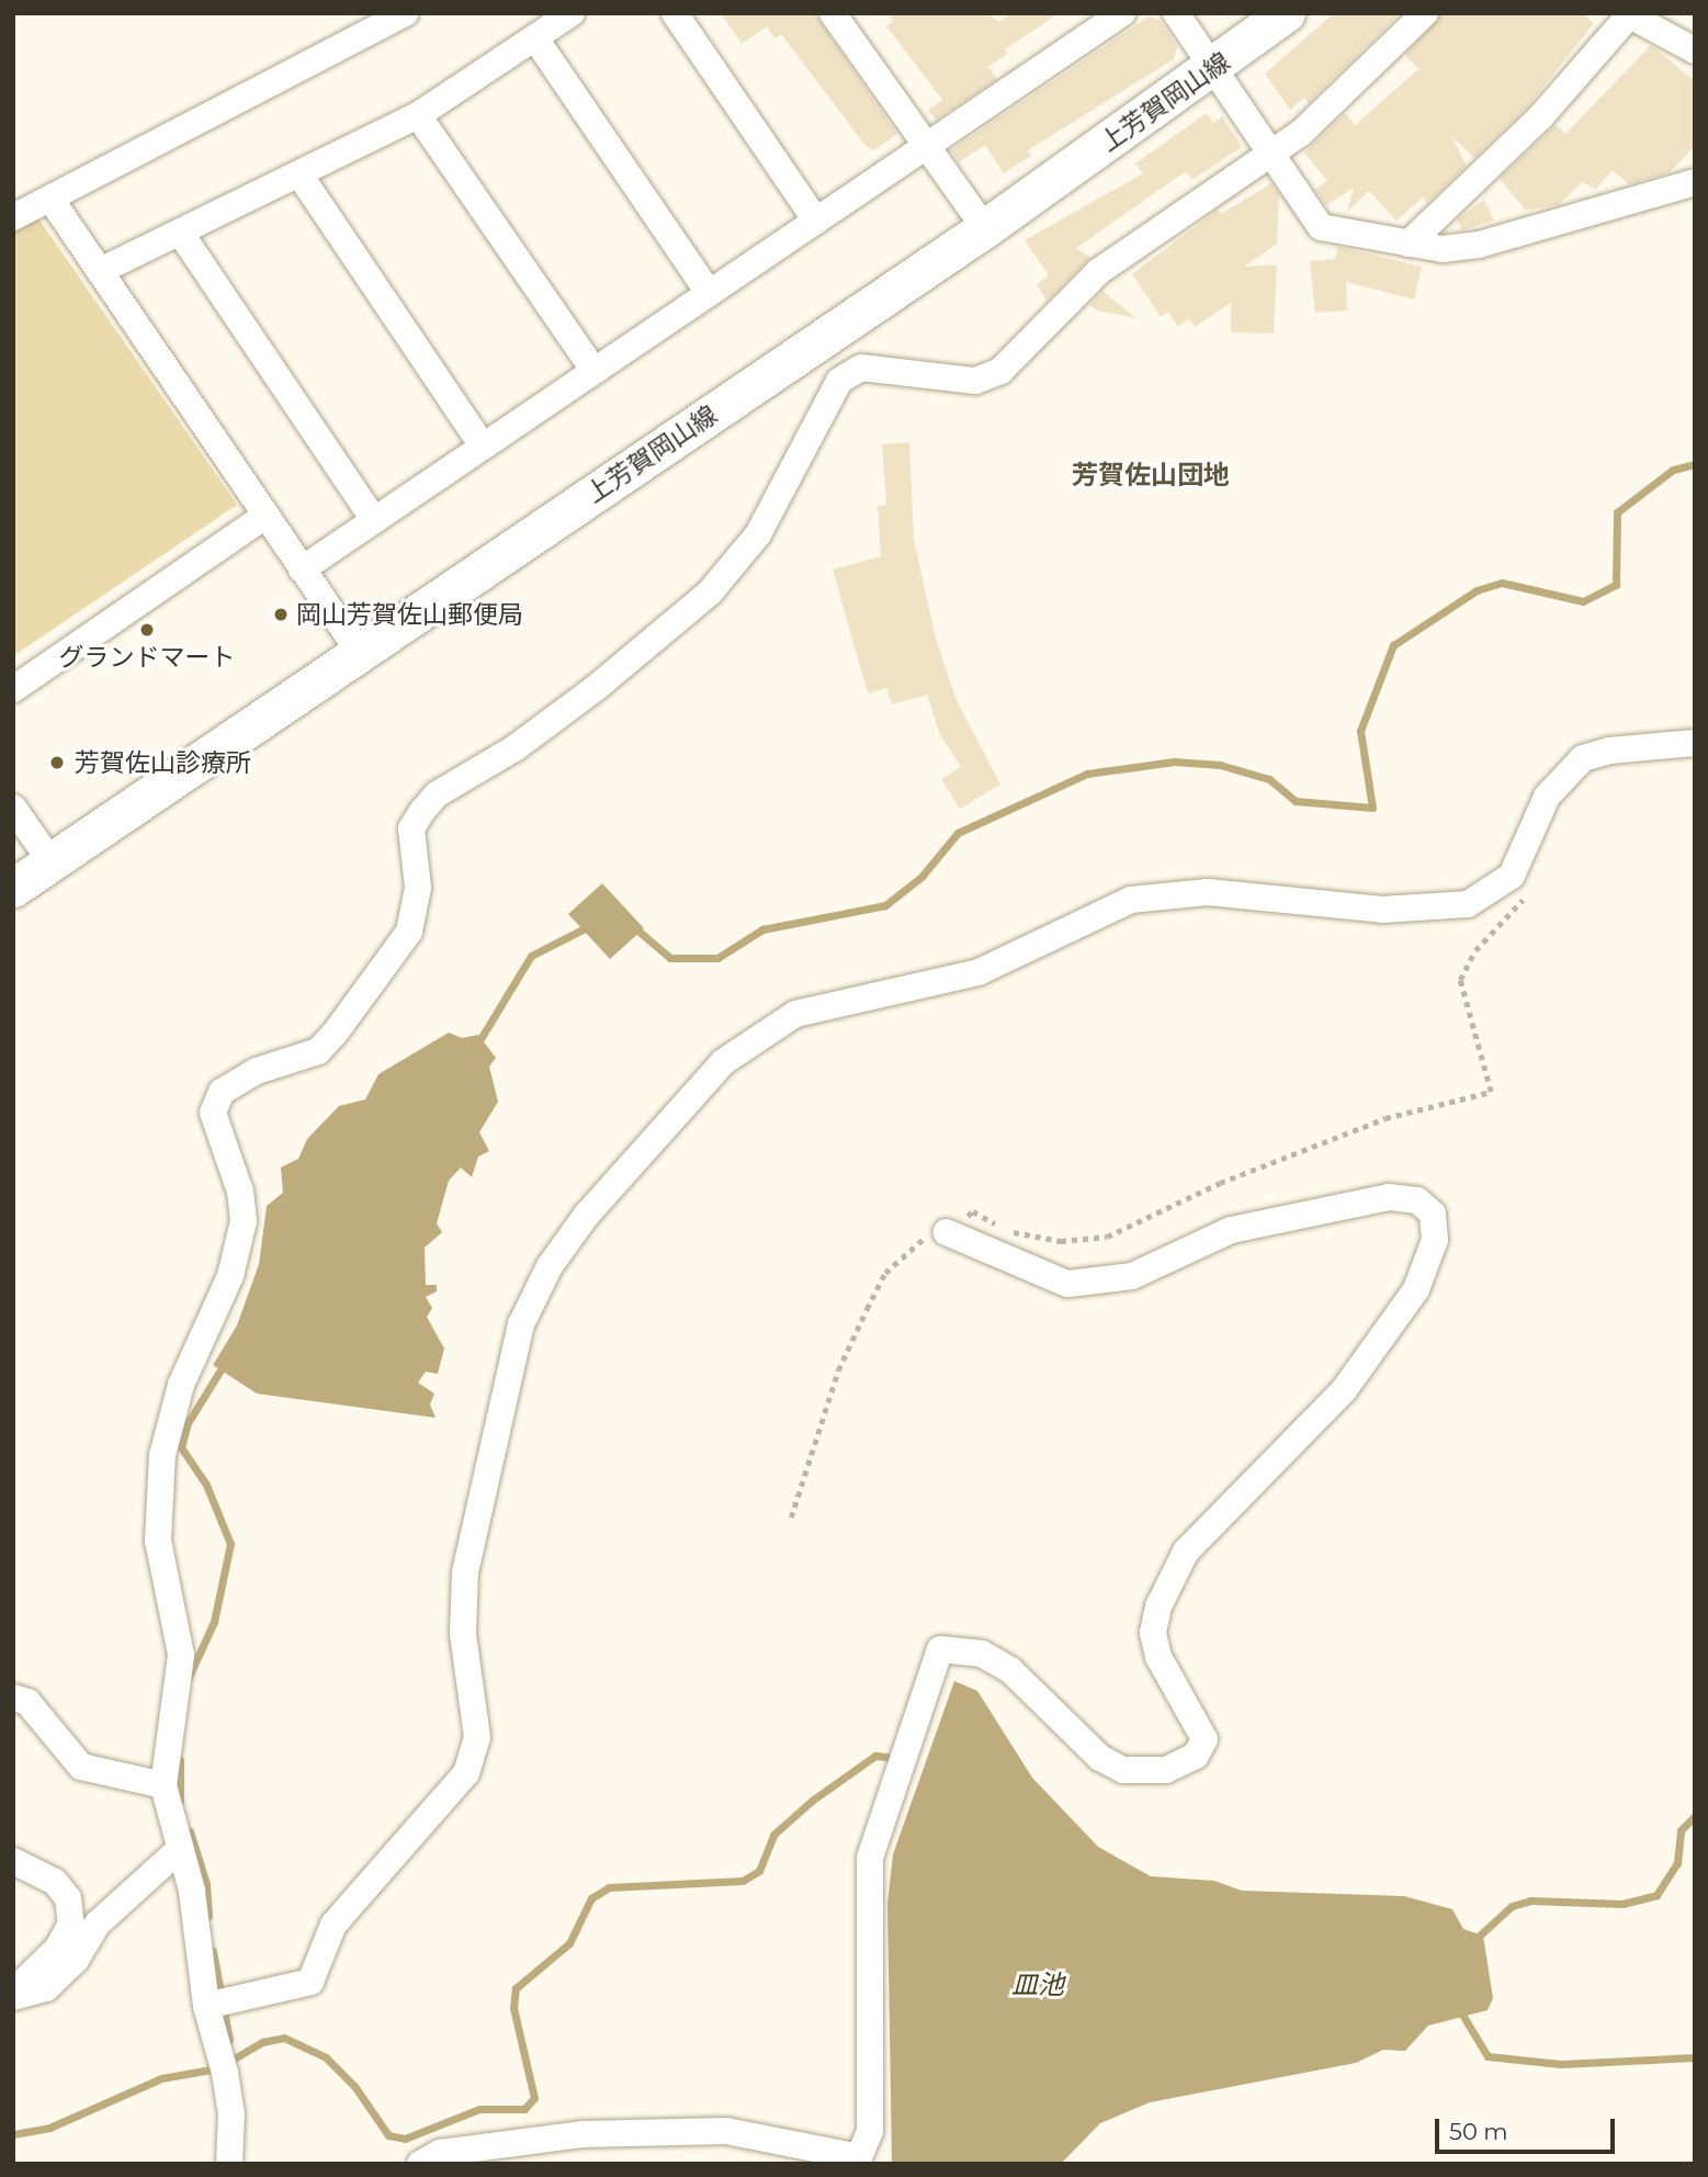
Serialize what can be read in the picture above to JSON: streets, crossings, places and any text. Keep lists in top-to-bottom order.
{
  "streets": {
    "main road": ["上芳賀岡山線"]
  },
  "districts": ["芳賀佐山団地"],
  "water": ["皿池"],
  "places": ["岡山芳賀佐山郵便局", "グランドマート", "芳賀佐山診療所"],
  "scale_bar": "50 m"
}
